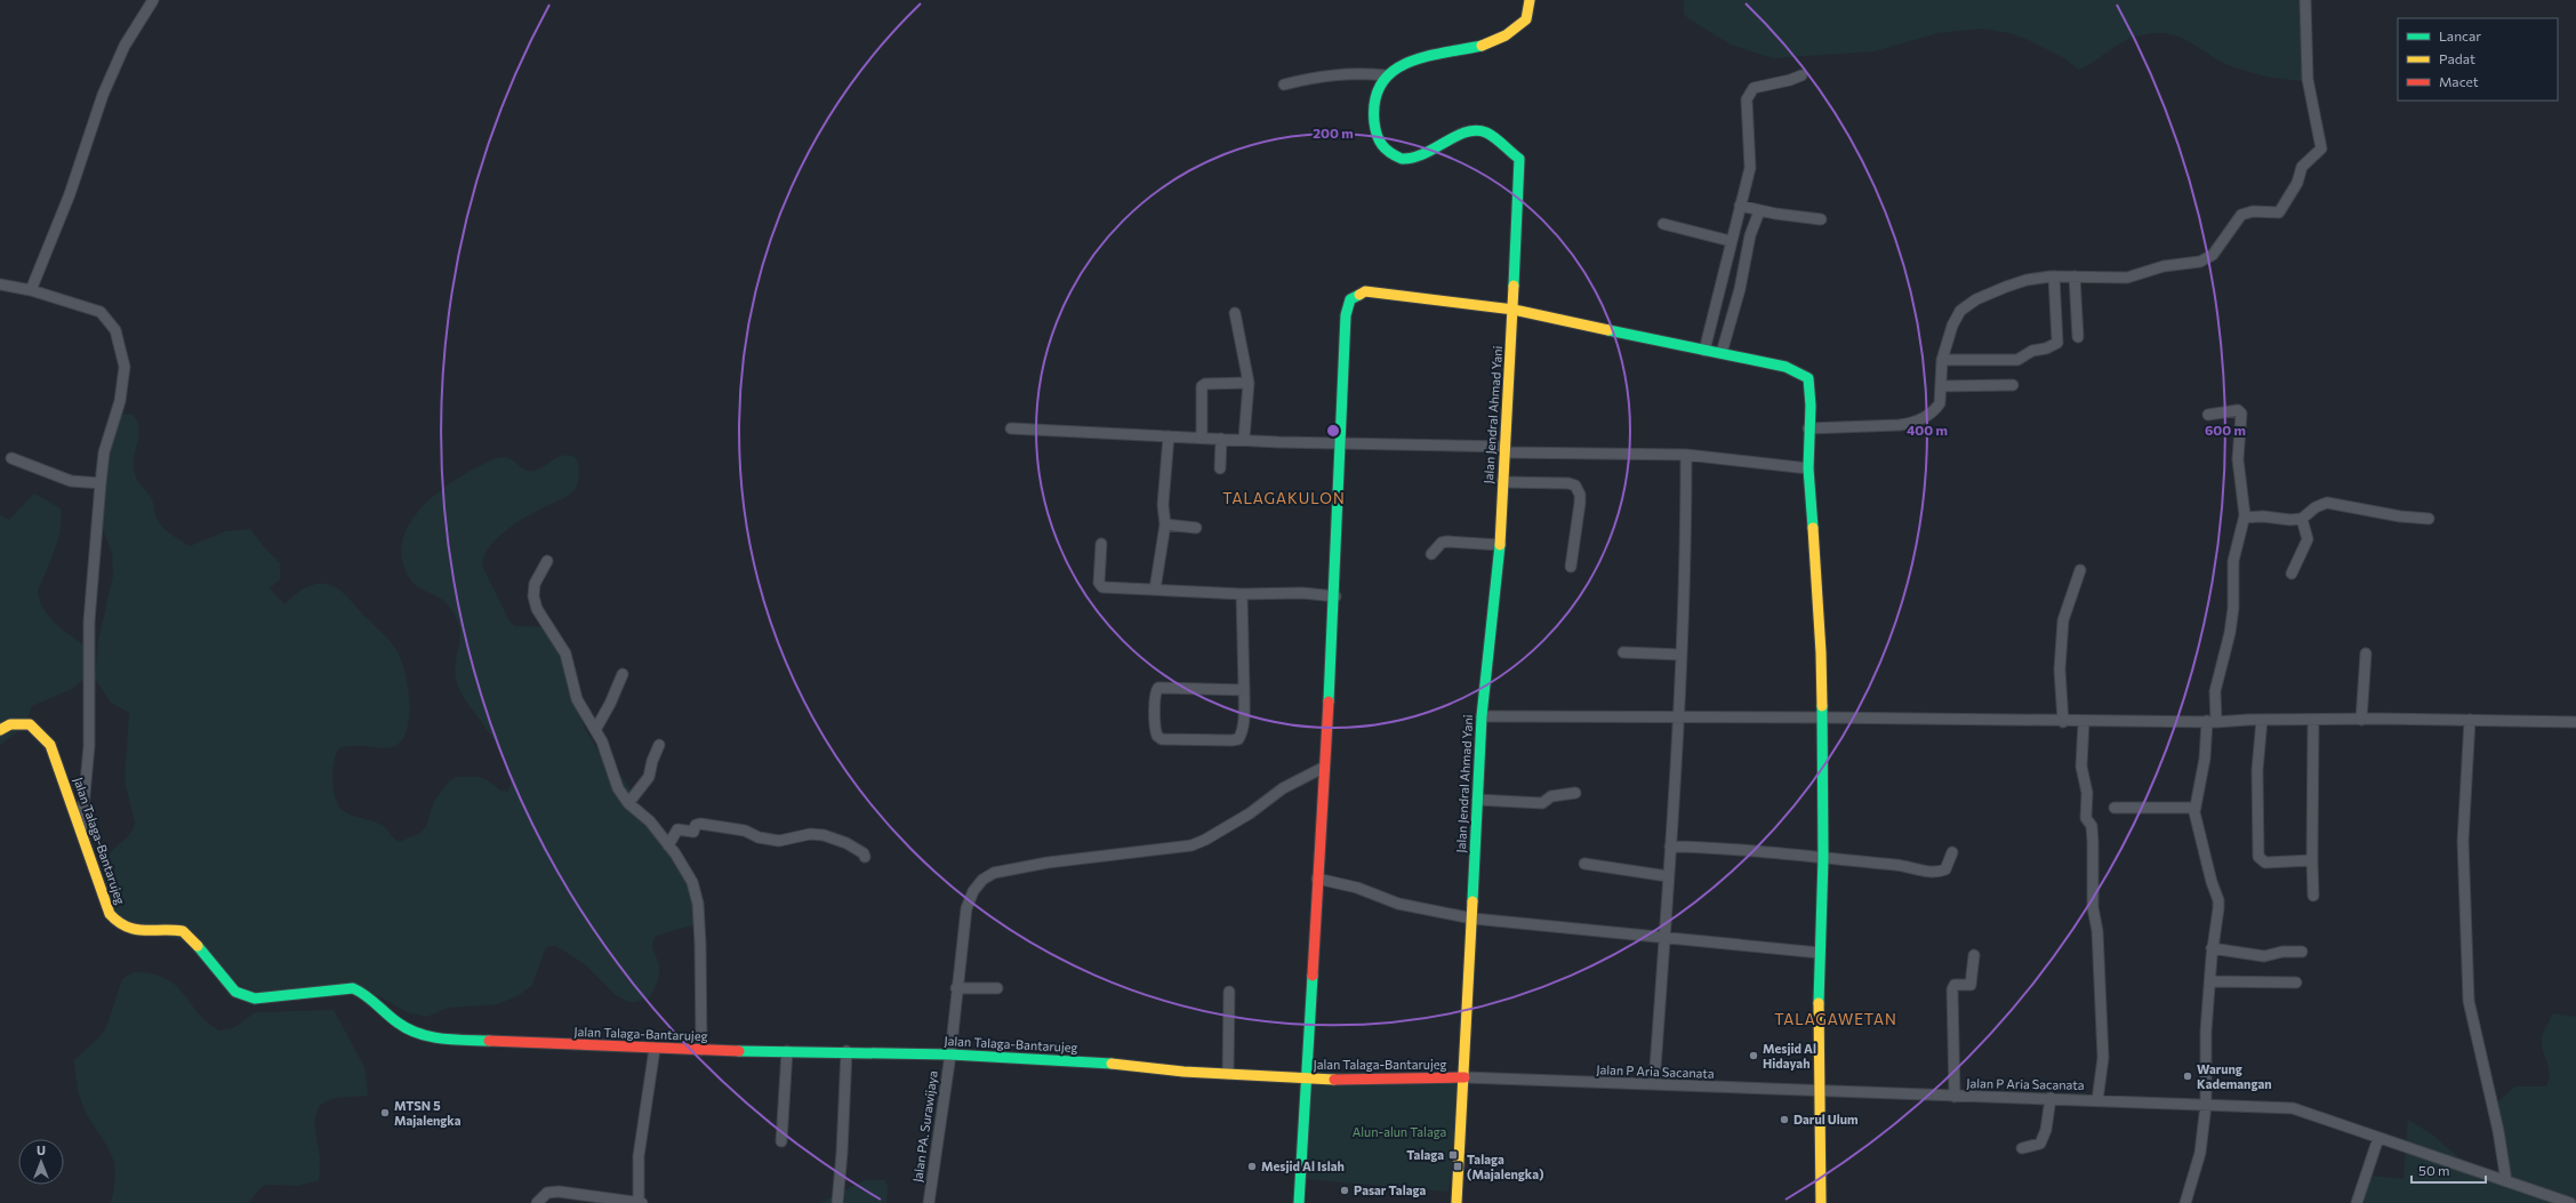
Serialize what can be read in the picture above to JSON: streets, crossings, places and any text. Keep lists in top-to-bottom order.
{
  "streets": {
    "main road": ["Jalan Jendral Ahmad Yani", "Jalan Talaga-Bantarujeg"],
    "street": ["Jalan P Aria Sacanata", "Jalan PA. Surawijaya"]
  },
  "crossings": [
    ["Jalan Jendral Ahmad Yani", "Jalan Talaga-Bantarujeg"],
    ["Jalan Jendral Ahmad Yani", "Jalan P Aria Sacanata"],
    ["Jalan Talaga-Bantarujeg", "Jalan P Aria Sacanata"],
    ["Jalan Talaga-Bantarujeg", "Jalan PA. Surawijaya"]
  ],
  "districts": ["TALAGAKULON", "TALAGAWETAN"],
  "parks": ["Alun-alun Talaga"],
  "places": {
    "other": [
      "Mesjid Al Hidayah",
      "Warung Kademangan",
      "MTSN 5 Majalengka",
      "Darul Ulum",
      "Mesjid Al Islah",
      "Pasar Talaga"
    ],
    "transit": ["Talaga", "Talaga (Majalengka)"]
  },
  "legend": ["Lancar", "Padat", "Macet"],
  "scale_bar": "50 m",
  "north": "top",
  "rings": ["200 m", "400 m", "600 m"]
}
